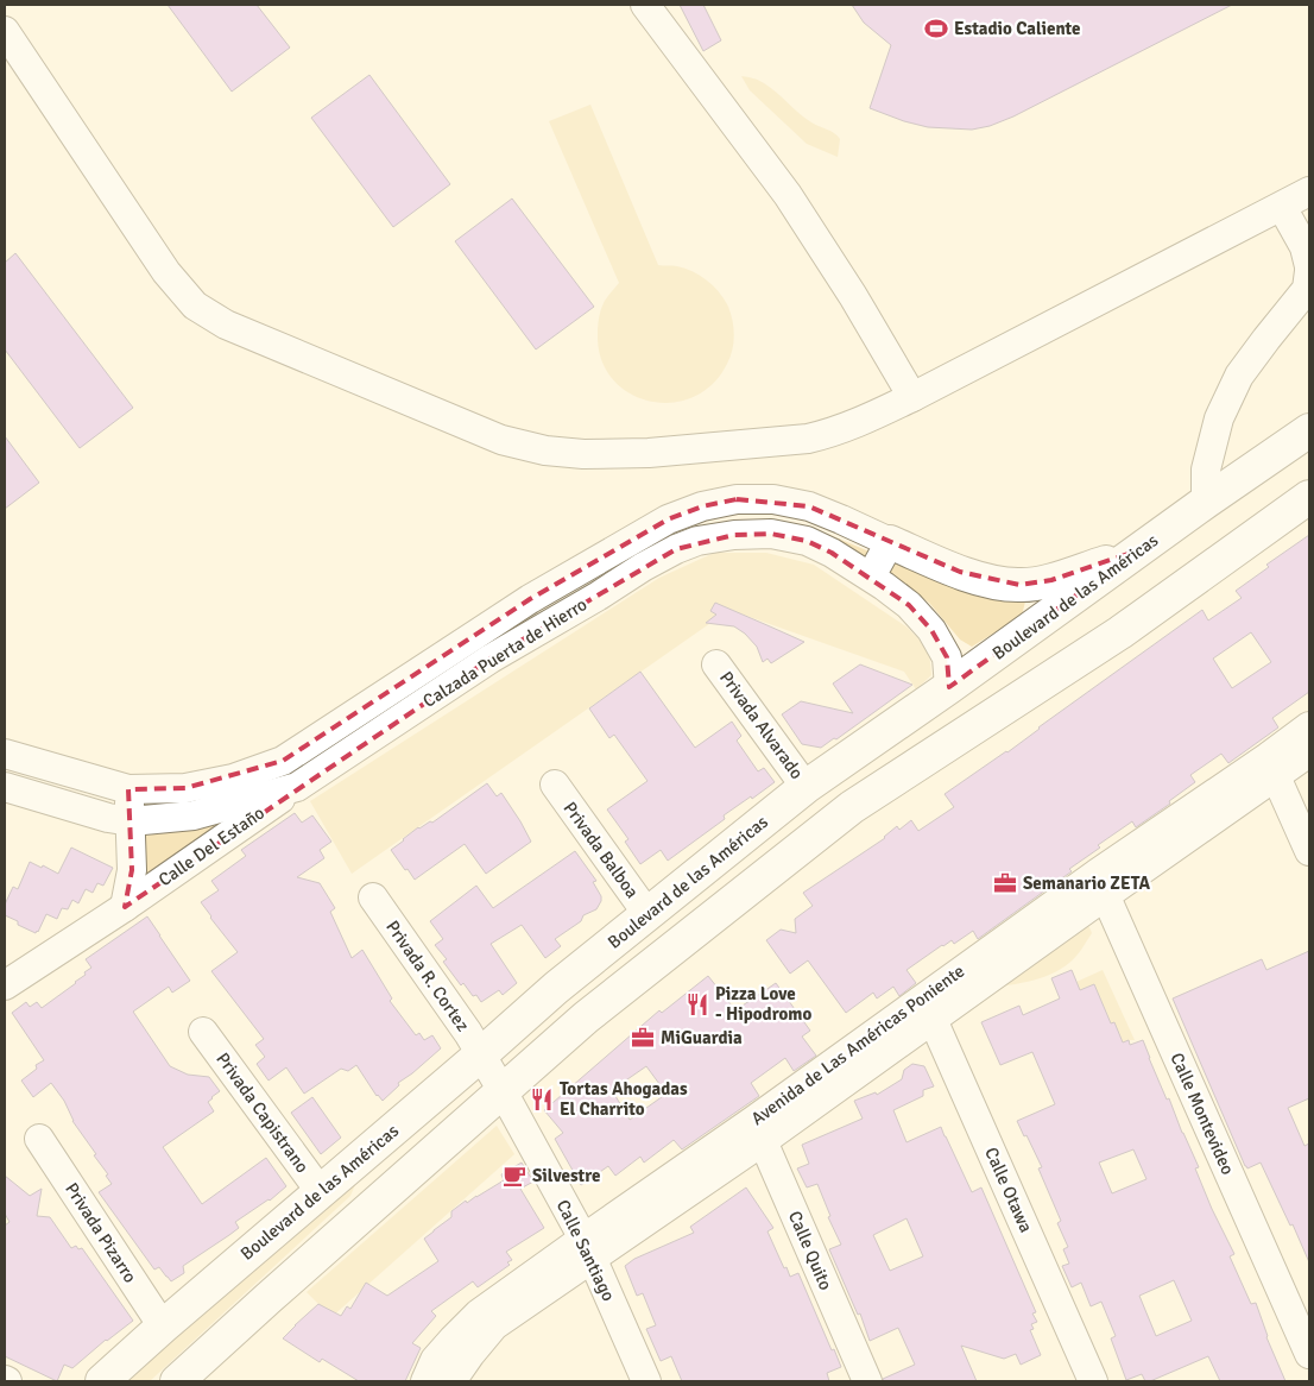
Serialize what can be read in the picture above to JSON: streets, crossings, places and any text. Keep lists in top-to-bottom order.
{
  "streets": {
    "main road": ["Boulevard de las Américas"],
    "street": [
      "Calzada Puerta de Hierro",
      "Privada Alvarado",
      "Calle Del Estaño",
      "Privada Balboa",
      "Privada R. Cortez",
      "Avenida de Las Américas Poniente",
      "Privada Capistrano",
      "Calle Montevideo",
      "Calle Otawa",
      "Privada Pizarro",
      "Calle Santiago",
      "Calle Quito"
    ]
  },
  "crossings": [
    ["Boulevard de las Américas", "Calzada Puerta de Hierro"],
    ["Boulevard de las Américas", "Privada Alvarado"],
    ["Boulevard de las Américas", "Privada Balboa"],
    ["Boulevard de las Américas", "Privada R. Cortez"],
    ["Boulevard de las Américas", "Privada Capistrano"],
    ["Boulevard de las Américas", "Privada Pizarro"],
    ["Calzada Puerta de Hierro", "Calle Del Estaño"],
    ["Privada R. Cortez", "Calle Santiago"],
    ["Avenida de Las Américas Poniente", "Calle Montevideo"],
    ["Avenida de Las Américas Poniente", "Calle Otawa"],
    ["Avenida de Las Américas Poniente", "Calle Santiago"],
    ["Avenida de Las Américas Poniente", "Calle Quito"]
  ],
  "places": {
    "sports": ["Estadio Caliente"],
    "office": ["Semanario ZETA", "MiGuardia"],
    "restaurant": ["Pizza Love - Hipodromo", "Tortas Ahogadas El Charrito"],
    "cafe": ["Silvestre"]
  }
}
